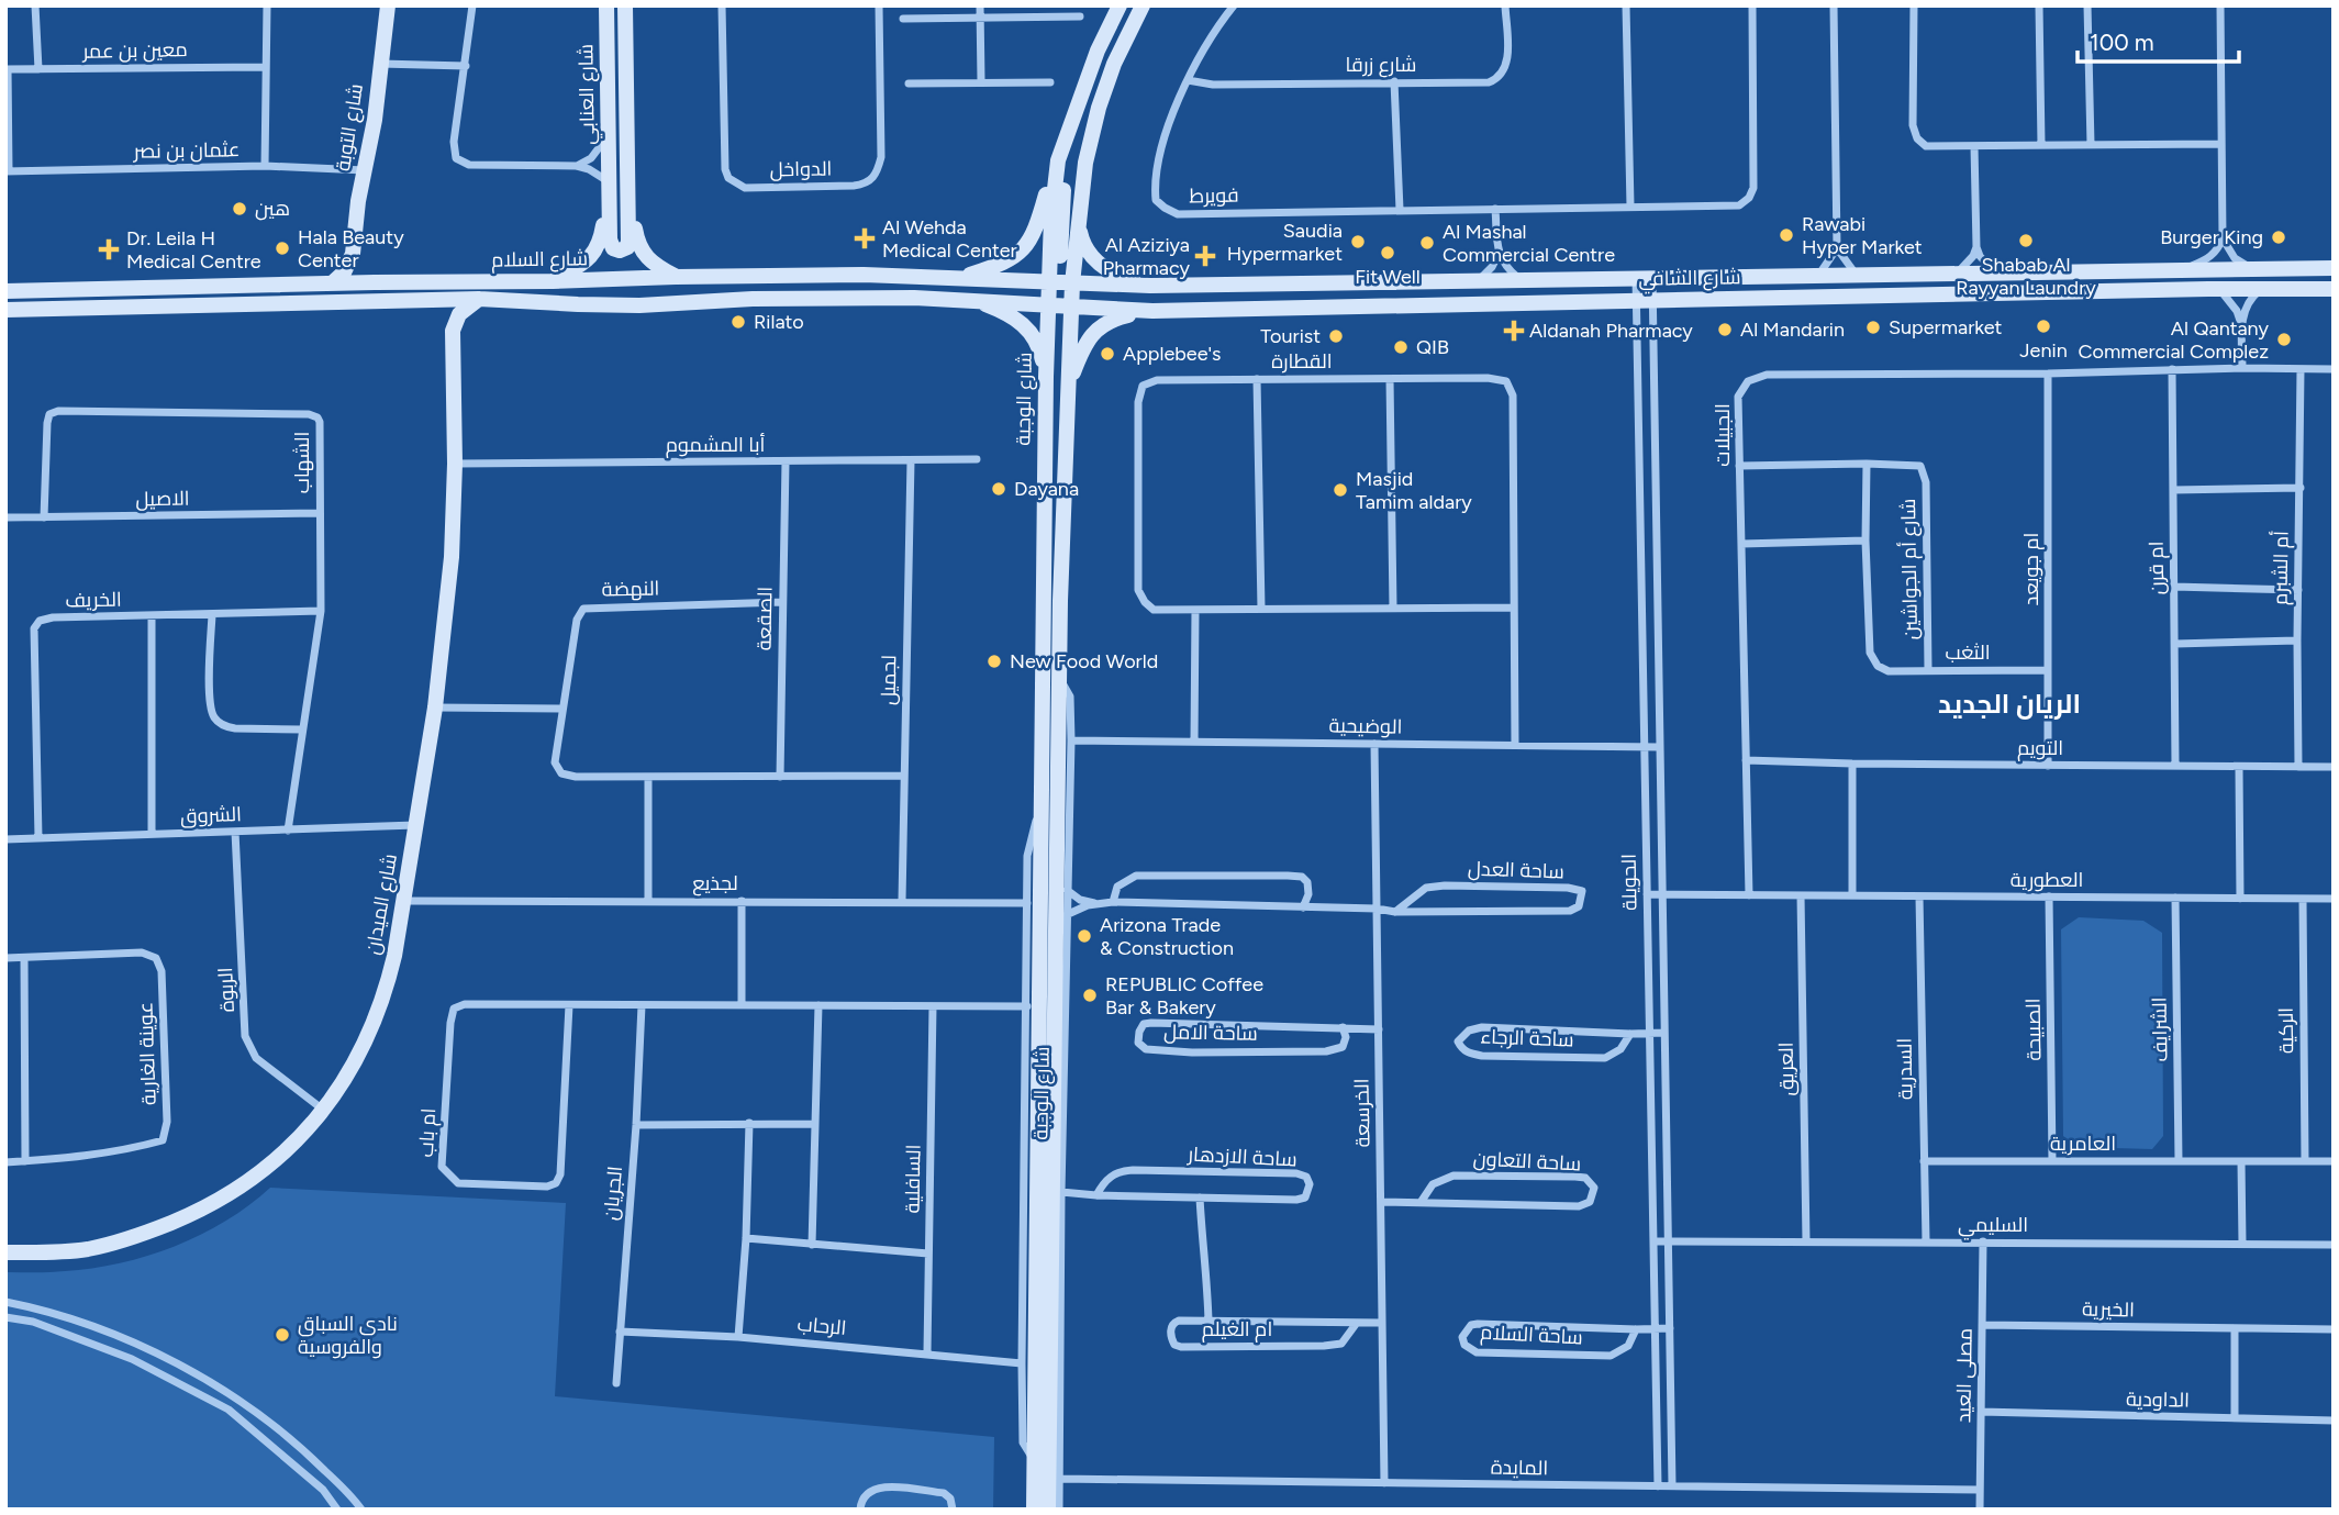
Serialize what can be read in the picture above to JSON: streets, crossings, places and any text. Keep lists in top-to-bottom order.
{
  "streets": {
    "main road": [
      "شارع العنابي",
      "شارع التوبة",
      "شارع السلام",
      "شارع الشافي",
      "شارع الوجبة",
      "شارع الميدان"
    ],
    "street": [
      "معين بن عمر",
      "شارع زرقا",
      "عثمان بن نصر",
      "الدواخل",
      "فويرط",
      "القطارة",
      "الجبيلات",
      "أبا المشموم",
      "الشهاب",
      "الاصيل",
      "ام قرن",
      "أم الشبرم",
      "شارع أم الجواشين",
      "ام جويعد",
      "النهضة",
      "الخريف",
      "الصقعة",
      "الثغب",
      "لجميل",
      "الوضيحية",
      "التويم",
      "الشروق",
      "ساحة العدل",
      "العطورية",
      "الحويلة",
      "لجذيع",
      "الربوة",
      "الصبيحة",
      "الشرايف",
      "الركية",
      "ساحة الامل",
      "ساحة الرجاء",
      "عوينة الغارية",
      "العريق",
      "السدرية",
      "الخرسعة",
      "ام باب",
      "العامرية",
      "ساحة الازدهار",
      "ساحة التعاون",
      "السافلية",
      "الجريان",
      "السليمي",
      "الخيرية",
      "الرحاب",
      "ام الغيلم",
      "ساحة السلام",
      "مصلى العيد",
      "الداودية",
      "المايدة"
    ]
  },
  "crossings": [
    ["معين بن عمر", "عثمان بن نصر"],
    ["شارع زرقا", "فويرط"],
    ["شارع التوبة", "عثمان بن نصر"],
    ["شارع التوبة", "شارع السلام"],
    ["شارع السلام", "شارع الشافي"],
    ["شارع السلام", "شارع الوجبة"],
    ["شارع الشافي", "شارع الوجبة"],
    ["شارع الشافي", "الحويلة"],
    ["القطارة", "الوضيحية"],
    ["شارع الوجبة", "الوضيحية"],
    ["شارع الوجبة", "لجذيع"],
    ["شارع الوجبة", "ام باب"],
    ["شارع الوجبة", "ساحة الازدهار"],
    ["شارع الوجبة", "الرحاب"],
    ["شارع الوجبة", "المايدة"],
    ["الجبيلات", "ام قرن"],
    ["الجبيلات", "أم الشبرم"],
    ["الجبيلات", "شارع أم الجواشين"],
    ["الجبيلات", "ام جويعد"],
    ["الجبيلات", "التويم"],
    ["الجبيلات", "العطورية"],
    ["أبا المشموم", "الصقعة"],
    ["أبا المشموم", "لجميل"],
    ["أبا المشموم", "شارع الميدان"],
    ["الشهاب", "الاصيل"],
    ["الشهاب", "الخريف"],
    ["الشهاب", "الشروق"],
    ["ام قرن", "التويم"],
    ["أم الشبرم", "التويم"],
    ["شارع أم الجواشين", "الثغب"],
    ["ام جويعد", "الثغب"],
    ["ام جويعد", "التويم"],
    ["النهضة", "الصقعة"],
    ["النهضة", "لجميل"],
    ["الخريف", "الشروق"],
    ["لجميل", "لجذيع"],
    ["الوضيحية", "الحويلة"],
    ["الوضيحية", "الخرسعة"],
    ["الشروق", "شارع الميدان"],
    ["الشروق", "الربوة"],
    ["ساحة العدل", "الخرسعة"],
    ["العطورية", "الحويلة"],
    ["العطورية", "الصبيحة"],
    ["العطورية", "الشرايف"],
    ["العطورية", "الركية"],
    ["العطورية", "العريق"],
    ["العطورية", "السدرية"],
    ["الحويلة", "ساحة الرجاء"],
    ["الحويلة", "السليمي"],
    ["الحويلة", "ساحة السلام"],
    ["الحويلة", "المايدة"],
    ["لجذيع", "شارع الميدان"],
    ["شارع الميدان", "الربوة"],
    ["الصبيحة", "العامرية"],
    ["الشرايف", "العامرية"],
    ["الركية", "العامرية"],
    ["ساحة الامل", "الخرسعة"],
    ["العريق", "السليمي"],
    ["السدرية", "العامرية"],
    ["السدرية", "السليمي"],
    ["الخرسعة", "ساحة التعاون"],
    ["الخرسعة", "ام الغيلم"],
    ["الخرسعة", "المايدة"],
    ["ام باب", "السافلية"],
    ["ام باب", "الجريان"],
    ["السافلية", "الرحاب"],
    ["الجريان", "الرحاب"],
    ["السليمي", "مصلى العيد"],
    ["الخيرية", "مصلى العيد"],
    ["مصلى العيد", "الداودية"],
    ["مصلى العيد", "المايدة"]
  ],
  "districts": ["الريان الجديد"],
  "places": {
    "other": [
      "هين",
      "Rawabi Hyper Market",
      "Burger King",
      "Shabab Al Rayyan Laundry",
      "Saudia Hypermarket",
      "Al Mashal Commercial Centre",
      "Hala Beauty Center",
      "Fit Well",
      "Rilato",
      "Jenin",
      "Supermarket",
      "Al Mandarin",
      "Tourist",
      "Al Qantany Commercial Complez",
      "QIB",
      "Applebee's",
      "Dayana",
      "Masjid Tamim aldary",
      "New Food World",
      "Arizona Trade & Construction",
      "REPUBLIC Coffee Bar & Bakery",
      "نادي السباق والفروسية"
    ],
    "health": [
      "Al Wehda Medical Center",
      "Dr. Leila H Medical Centre",
      "Al Aziziya Pharmacy",
      "Aldanah Pharmacy"
    ]
  },
  "scale_bar": "100 m"
}
